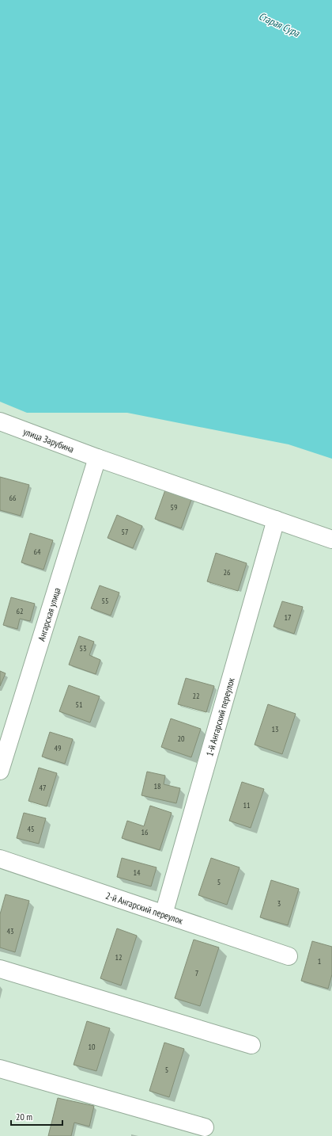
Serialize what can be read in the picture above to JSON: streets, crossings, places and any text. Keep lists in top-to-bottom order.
{
  "streets": {
    "street": [
      "улица Зарубина",
      "Ангарская улица",
      "1-й Ангарский переулок",
      "2-й Ангарский переулок"
    ]
  },
  "crossings": [
    ["улица Зарубина", "Ангарская улица"],
    ["улица Зарубина", "1-й Ангарский переулок"],
    ["1-й Ангарский переулок", "2-й Ангарский переулок"]
  ],
  "water": ["Старая Сура"],
  "house_numbers": [
    "66",
    "59",
    "57",
    "64",
    "26",
    "55",
    "62",
    "17",
    "53",
    "22",
    "51",
    "13",
    "20",
    "49",
    "18",
    "47",
    "11",
    "45",
    "16",
    "14",
    "5",
    "3",
    "43",
    "12",
    "1",
    "7",
    "10",
    "5"
  ],
  "scale_bar": "20 m"
}
